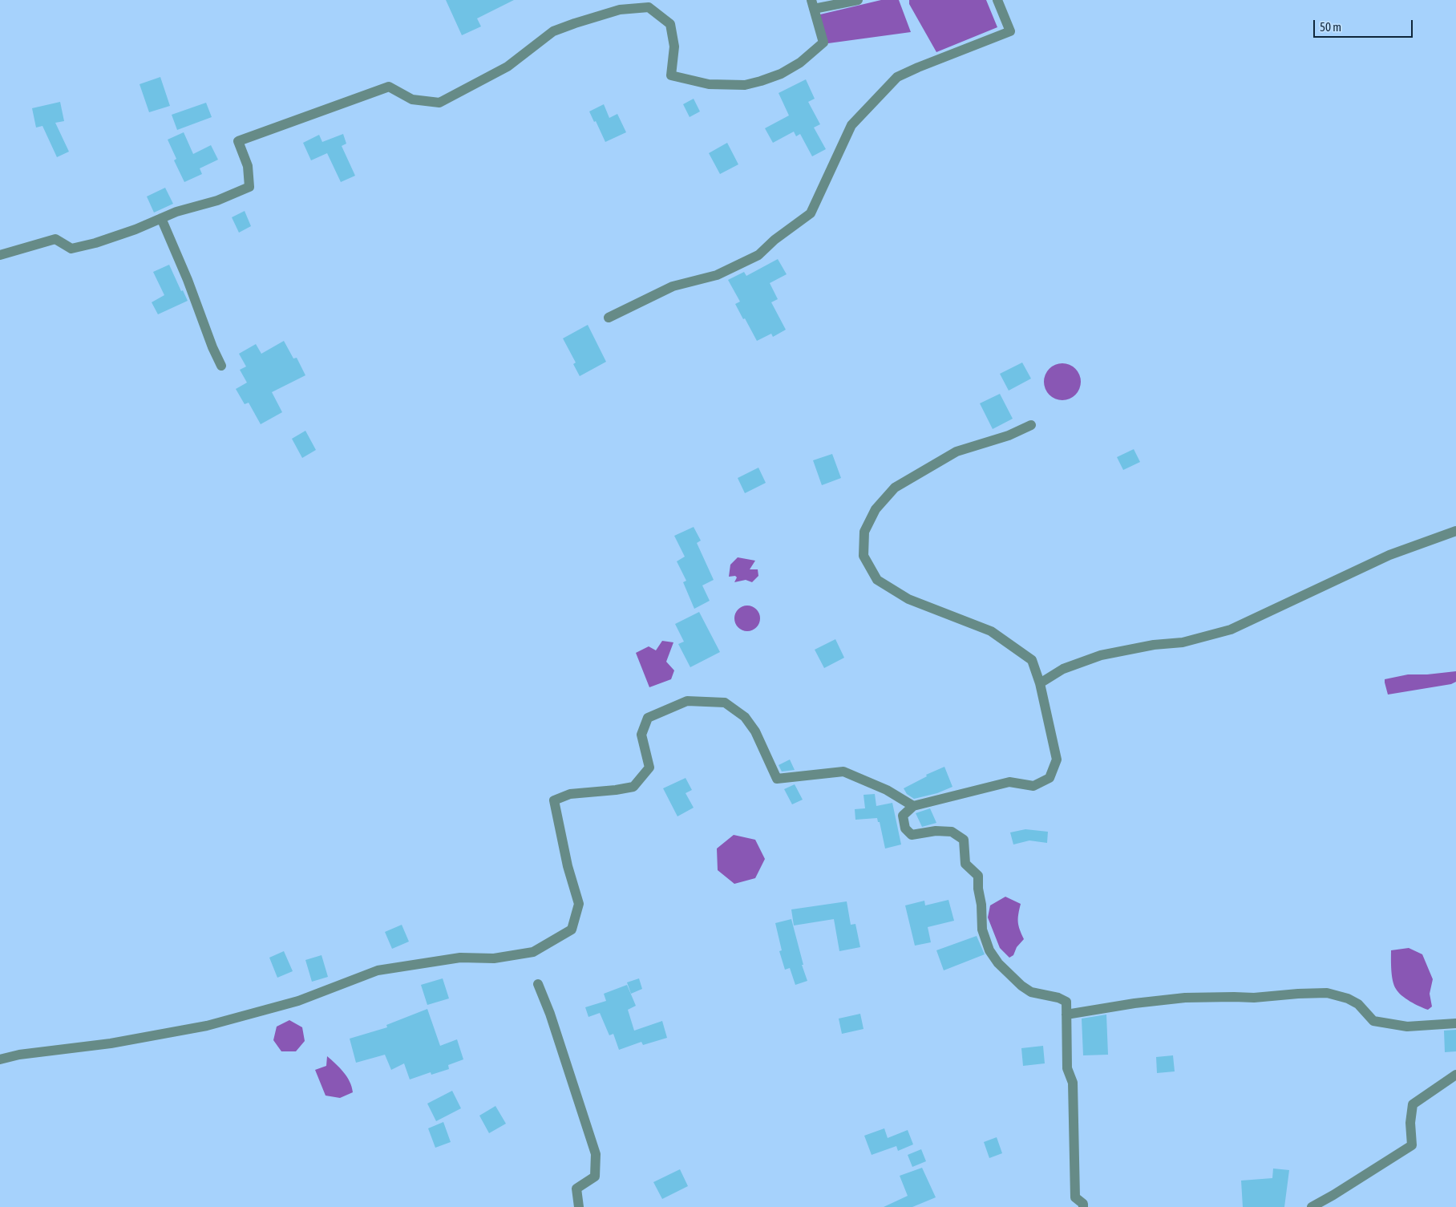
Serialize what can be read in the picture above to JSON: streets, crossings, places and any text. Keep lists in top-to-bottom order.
{
  "scale_bar": "50 m"
}
